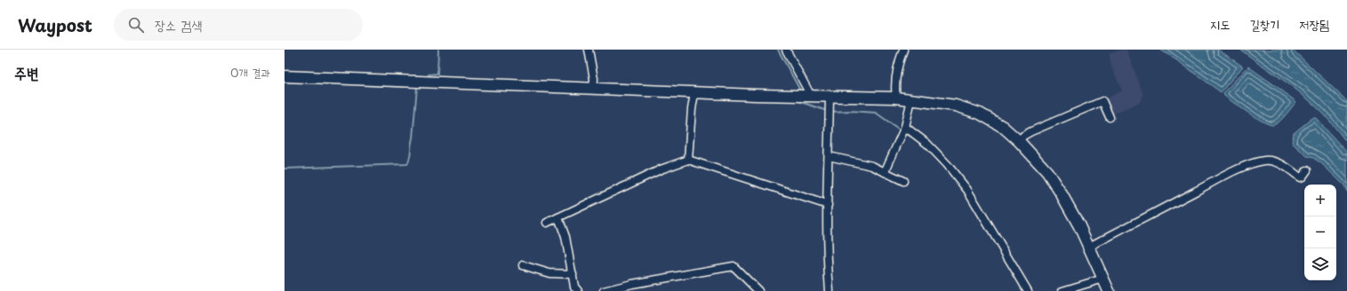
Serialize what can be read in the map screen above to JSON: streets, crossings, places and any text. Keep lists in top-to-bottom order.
{
  "page": {
    "header": "Waypost",
    "search": "장소 검색",
    "nav": ["지도", "길찾기", "저장됨"],
    "heading": ["주변", "0개 결과"],
    "map_buttons": ["+", "−"]
  }
}
